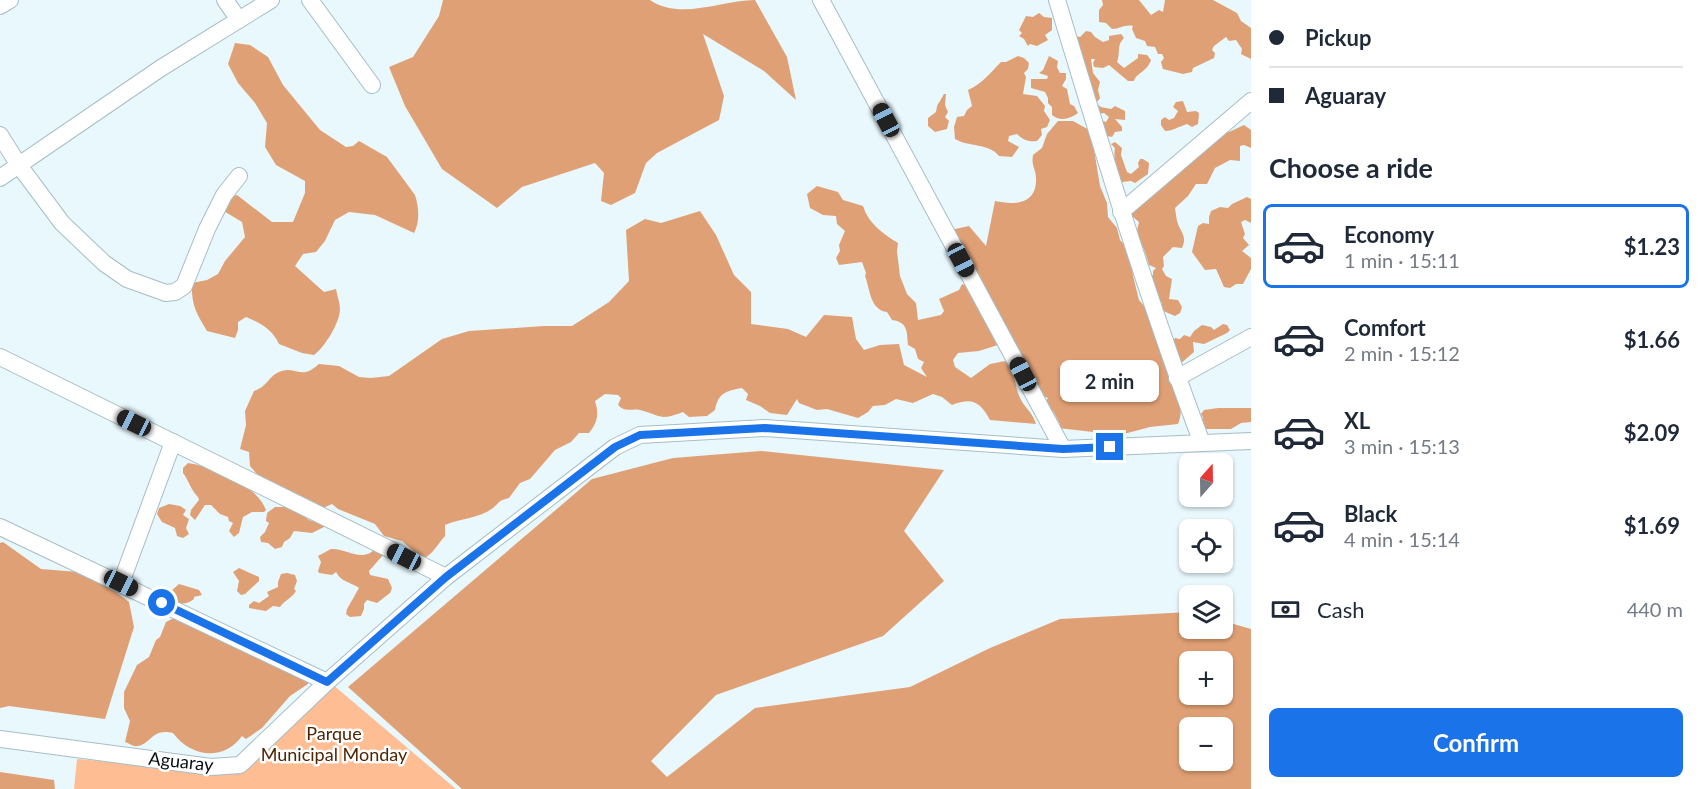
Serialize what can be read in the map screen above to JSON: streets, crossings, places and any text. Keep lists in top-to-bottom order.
{
  "streets": {
    "street": ["Aguaray"]
  },
  "parks": ["Parque Municipal Monday"],
  "north": "top",
  "page": {
    "banner": ["Pickup", "Aguaray"],
    "heading": "Choose a ride",
    "list": [
      {
        "name": "Economy",
        "note": "1 min · 15:11",
        "value": "$1.23"
      },
      {
        "name": "Comfort",
        "note": "2 min · 15:12",
        "value": "$1.66"
      },
      {
        "name": "XL",
        "note": "3 min · 15:13",
        "value": "$2.09"
      },
      {
        "name": "Black",
        "note": "4 min · 15:14",
        "value": "$1.69"
      }
    ],
    "bubble": "2 min",
    "map_buttons": ["+", "−"],
    "pay": ["Cash", "440 m"],
    "buttons": "Confirm"
  }
}
